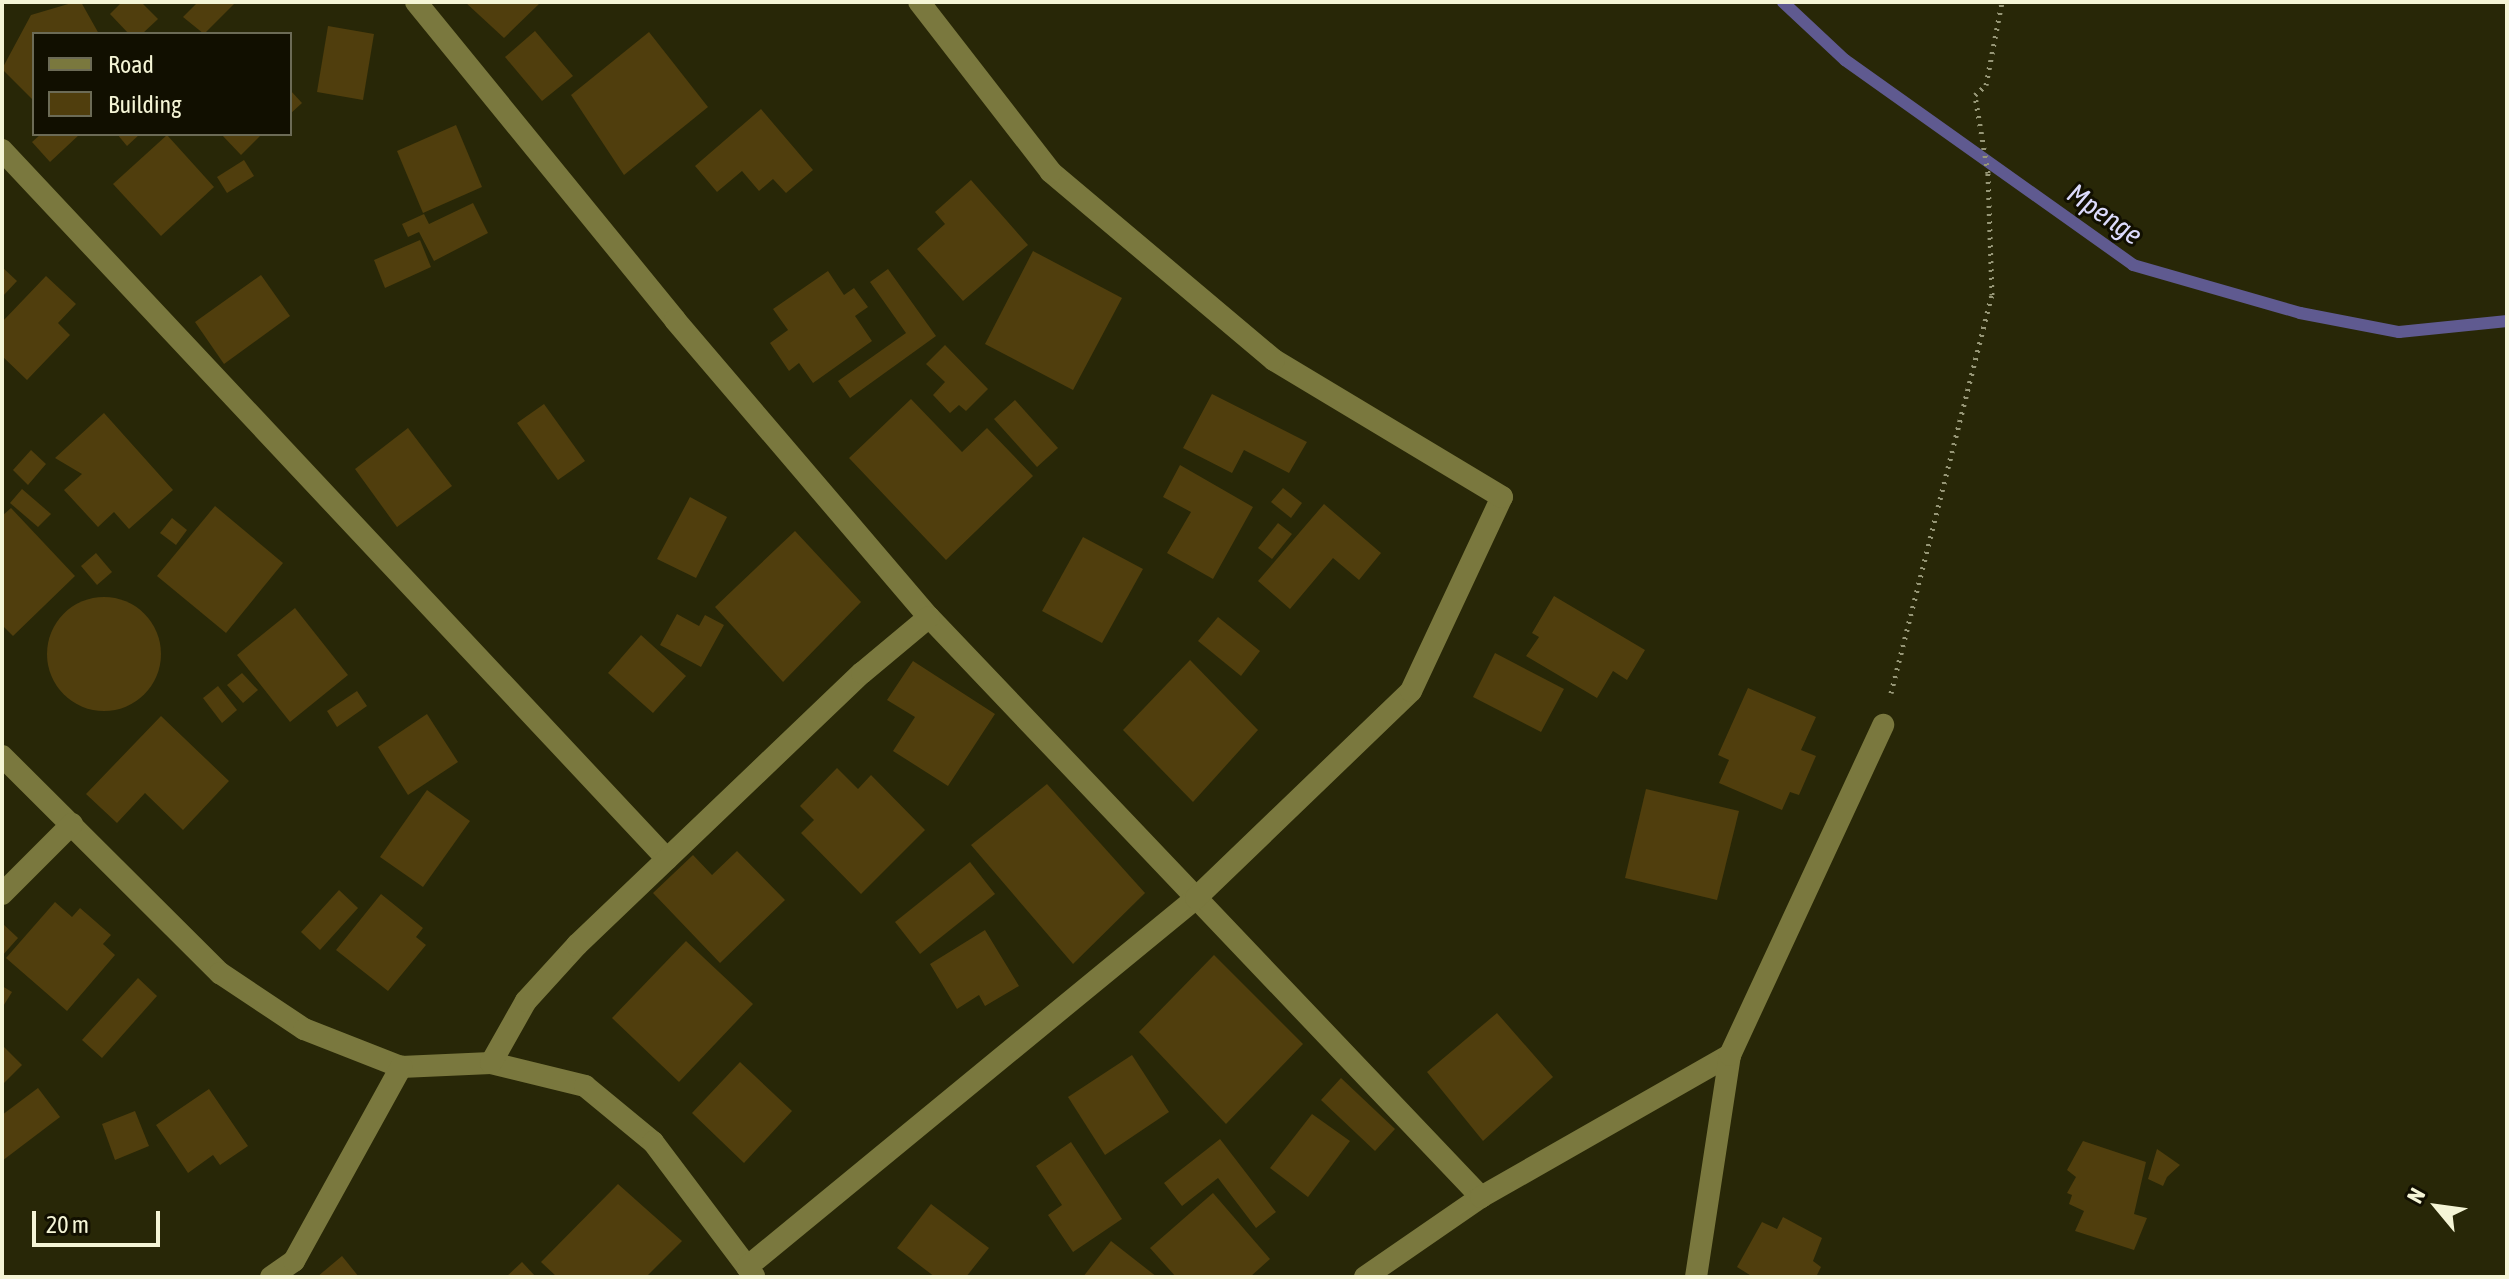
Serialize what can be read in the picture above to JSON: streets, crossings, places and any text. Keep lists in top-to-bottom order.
{
  "water": ["Mpenge"],
  "legend": ["Road", "Building"],
  "scale_bar": "20 m",
  "north": "top left"
}
